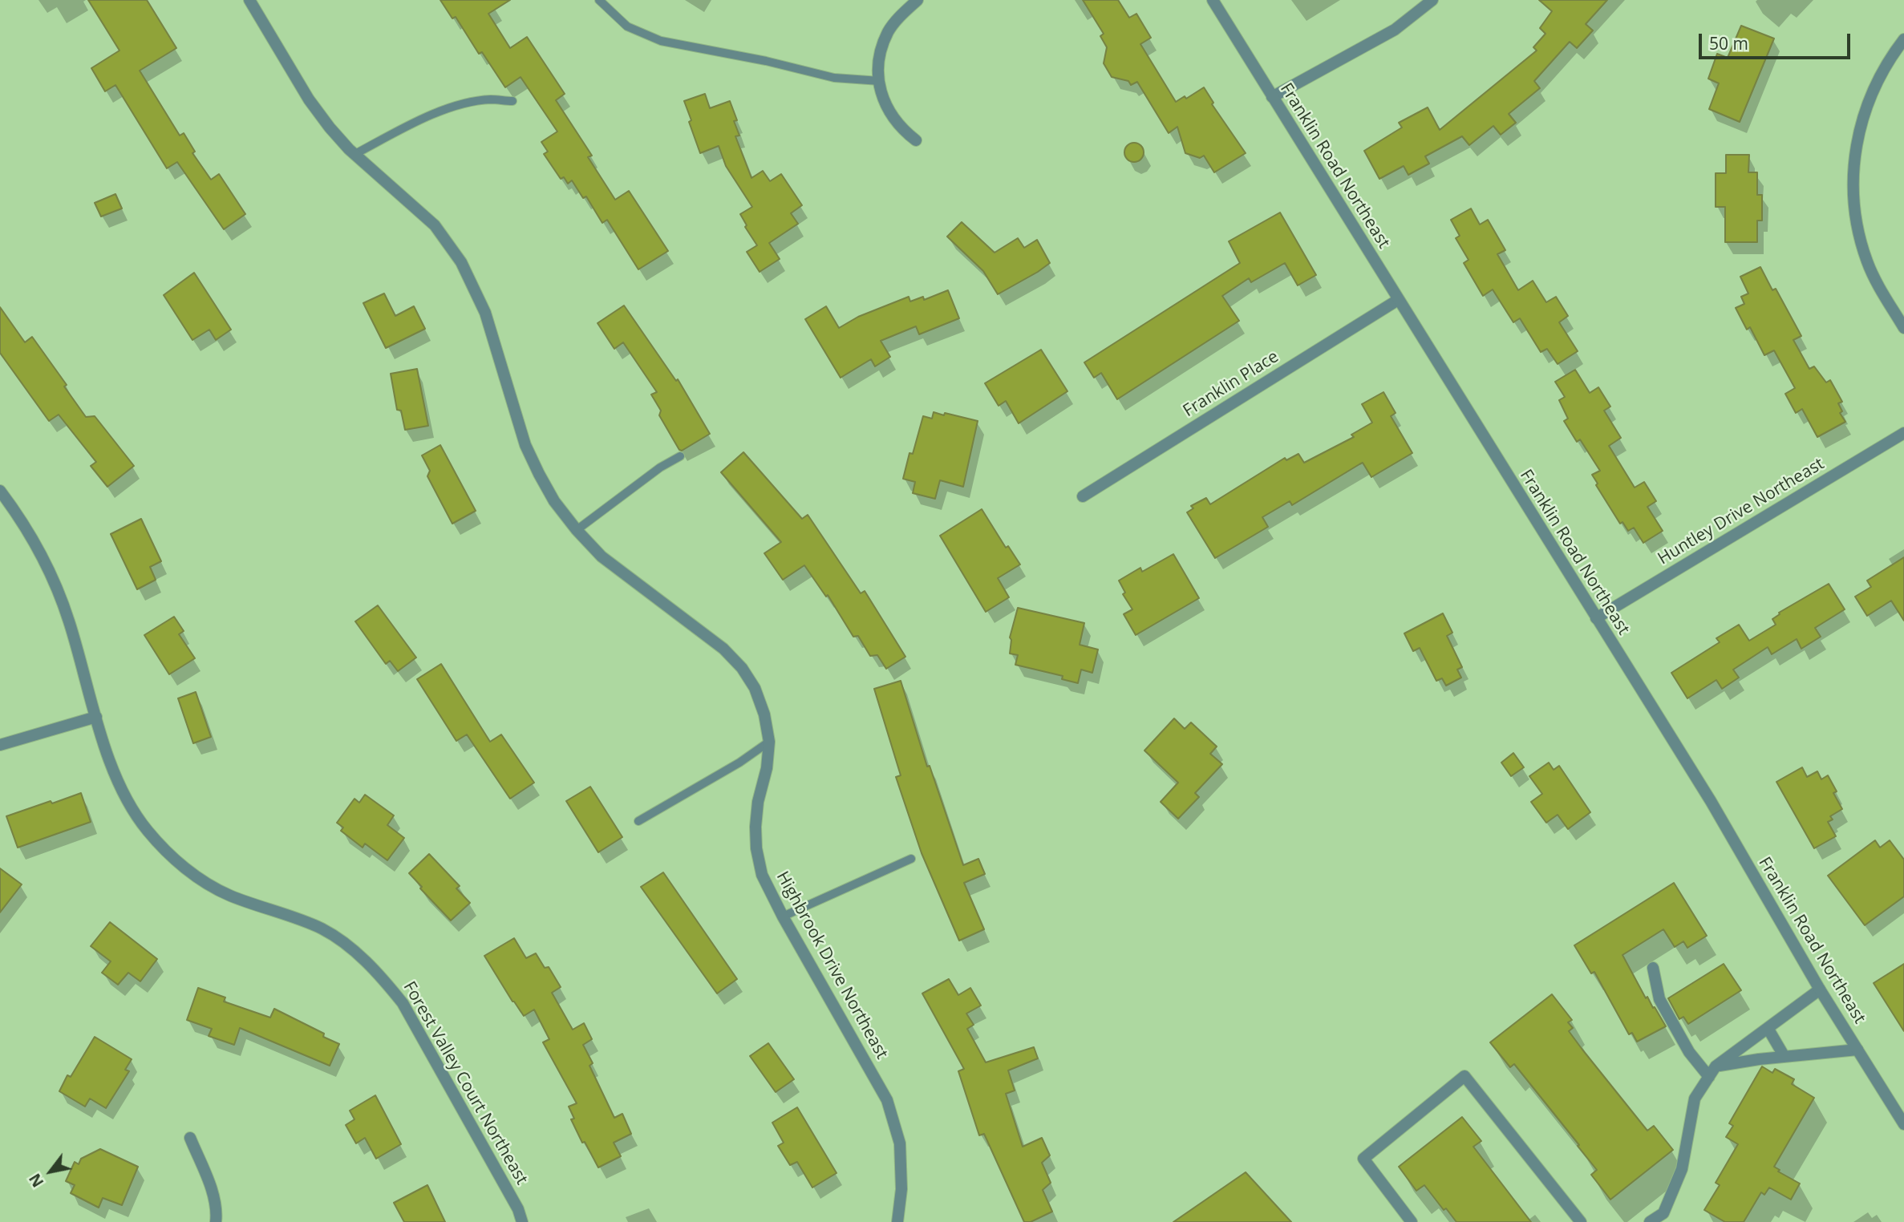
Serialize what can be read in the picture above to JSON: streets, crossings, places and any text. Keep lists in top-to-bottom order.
{
  "streets": {
    "street": [
      "Franklin Road Northeast",
      "Franklin Place",
      "Huntley Drive Northeast",
      "Highbrook Drive Northeast",
      "Forest Valley Court Northeast"
    ]
  },
  "crossings": [
    ["Franklin Road Northeast", "Franklin Place"],
    ["Franklin Road Northeast", "Huntley Drive Northeast"]
  ],
  "scale_bar": "50 m",
  "north": "bottom left"
}
